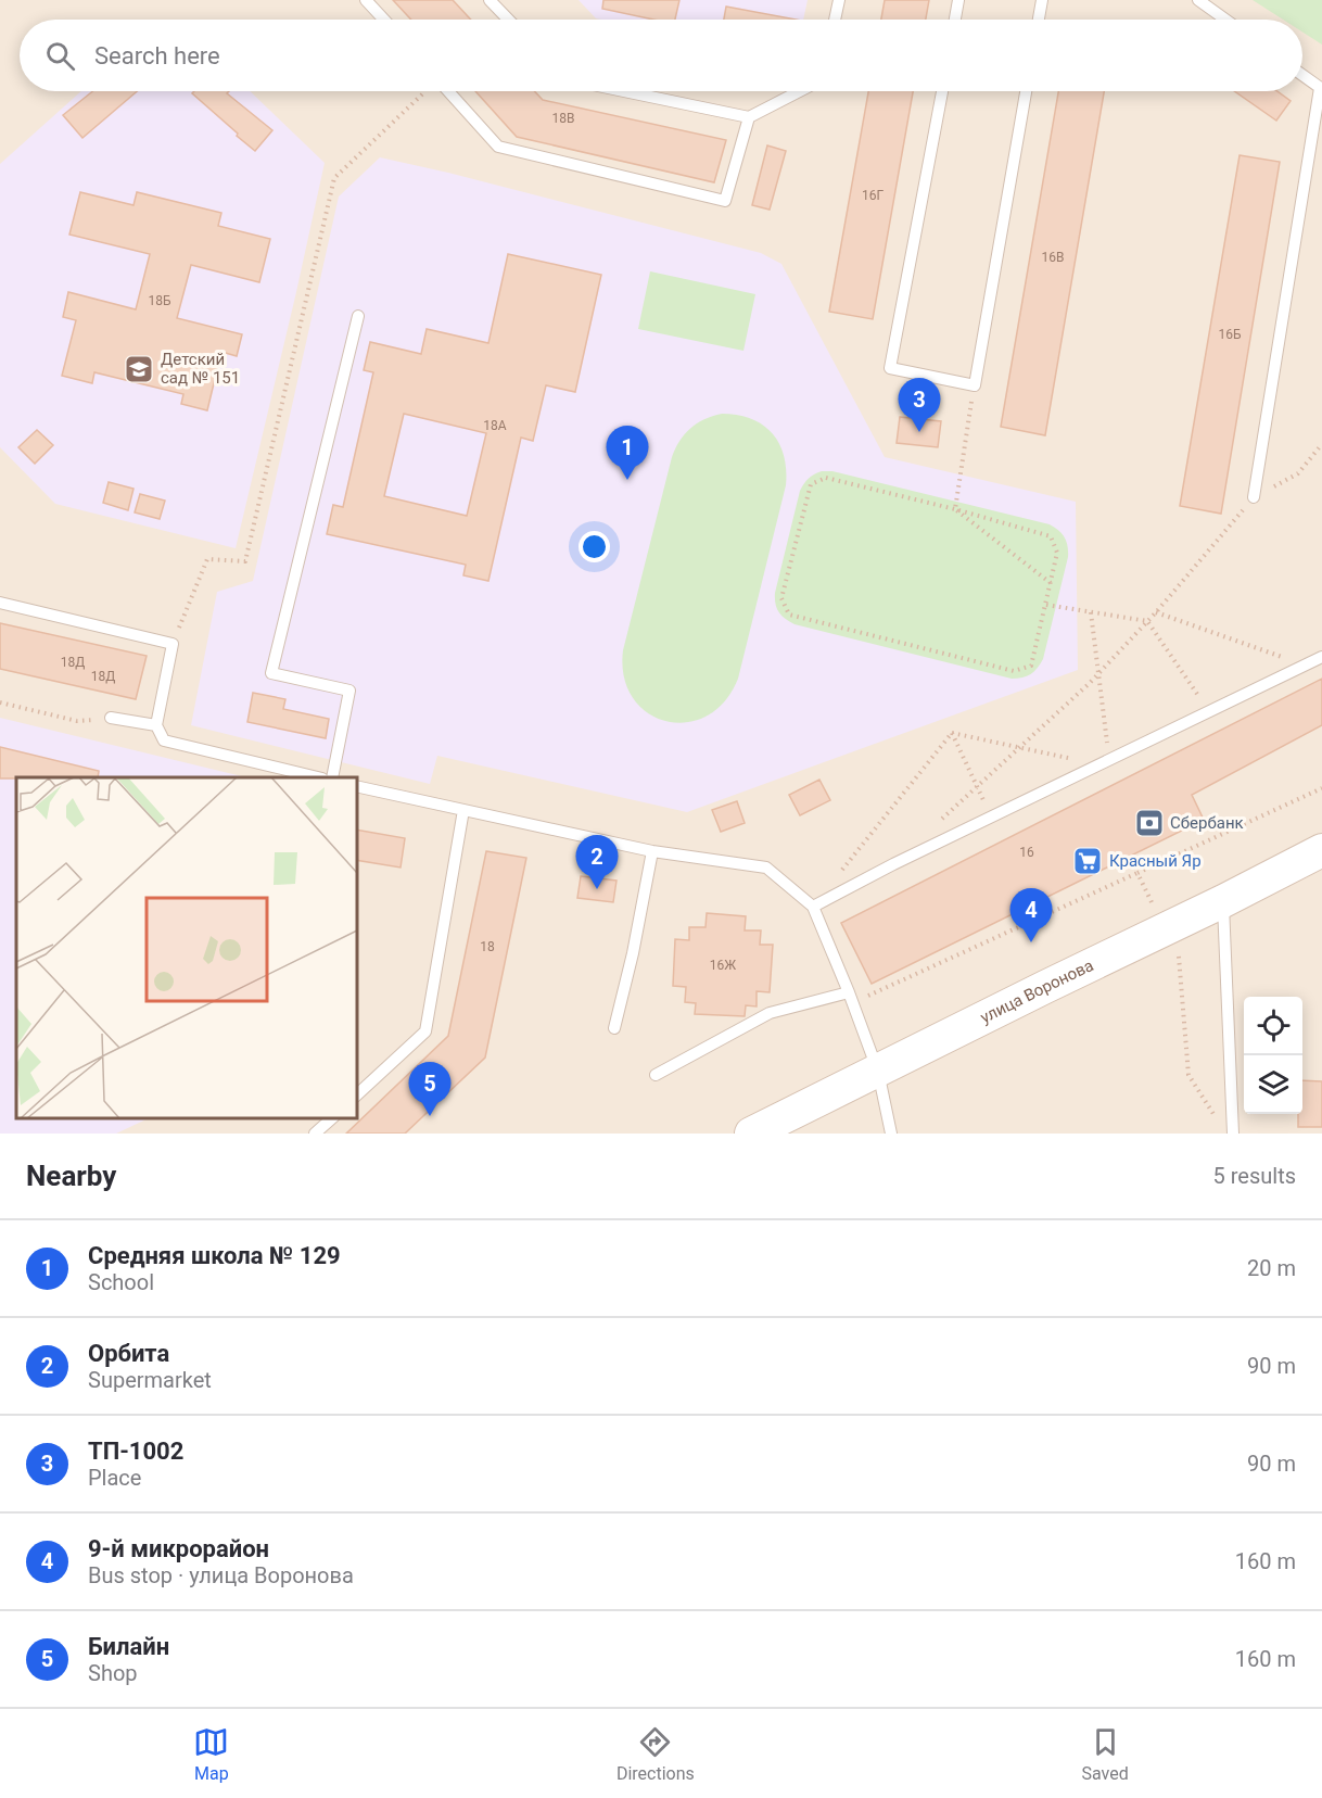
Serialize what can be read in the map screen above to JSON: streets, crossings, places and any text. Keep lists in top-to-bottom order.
{
  "streets": {
    "main road": ["улица Воронова"]
  },
  "places": {
    "school or university": ["Детский сад № 151"],
    "bank": ["Сбербанк"],
    "supermarket": ["Красный Яр"]
  },
  "house_numbers": [
    "18В",
    "16Г",
    "16В",
    "18Б",
    "16Б",
    "18А",
    "18Д",
    "18Д",
    "16",
    "18",
    "16Ж"
  ],
  "page": {
    "search": "Search here",
    "pins": [
      "3",
      "1",
      "2",
      "4",
      "5"
    ],
    "heading": ["Nearby", "5 results"],
    "list": [
      {
        "mark": "1",
        "name": "Средняя школа № 129",
        "note": "School",
        "value": "20 m"
      },
      {
        "mark": "2",
        "name": "Орбита",
        "note": "Supermarket",
        "value": "90 m"
      },
      {
        "mark": "3",
        "name": "ТП-1002",
        "note": "Place",
        "value": "90 m"
      },
      {
        "mark": "4",
        "name": "9-й микрорайон",
        "note": "Bus stop · улица Воронова",
        "value": "160 m"
      },
      {
        "mark": "5",
        "name": "Билайн",
        "note": "Shop",
        "value": "160 m"
      }
    ],
    "nav": ["Map", "Directions", "Saved"]
  }
}
